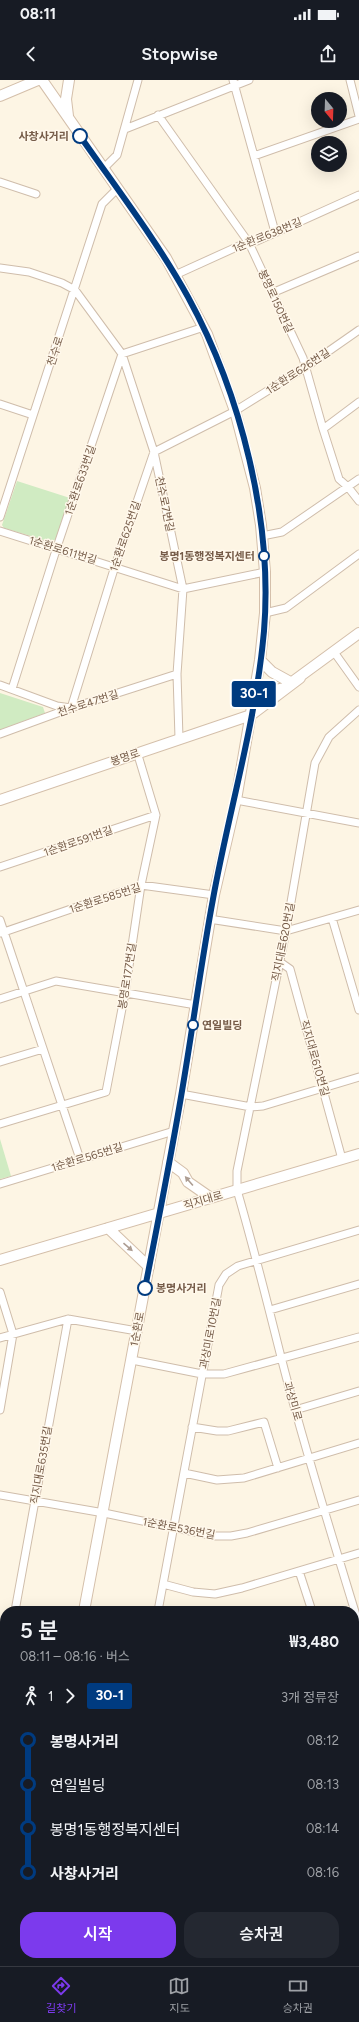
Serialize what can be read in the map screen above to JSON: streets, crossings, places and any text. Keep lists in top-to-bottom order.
{
  "streets": {
    "street": [
      "1순환로638번길",
      "봉명로150번길",
      "천수로",
      "1순환로626번길",
      "1순환로633번길",
      "천수로7번길",
      "1순환로625번길",
      "1순환로611번길",
      "천수로47번길",
      "봉명로",
      "1순환로591번길",
      "1순환로585번길",
      "직지대로620번길",
      "봉명로177번길",
      "직지대로610번길",
      "1순환로565번길",
      "직지대로",
      "1순환로",
      "과상미로10번길",
      "과상미로",
      "직지대로635번길",
      "1순환로536번길"
    ]
  },
  "crossings": [
    ["1순환로638번길", "봉명로150번길"],
    ["1순환로638번길", "1순환로"],
    ["봉명로150번길", "1순환로626번길"],
    ["천수로", "천수로7번길"],
    ["천수로", "1순환로"],
    ["1순환로626번길", "1순환로"],
    ["1순환로633번길", "천수로7번길"],
    ["1순환로633번길", "1순환로611번길"],
    ["천수로7번길", "1순환로625번길"],
    ["천수로7번길", "1순환로611번길"],
    ["천수로7번길", "천수로47번길"],
    ["천수로7번길", "봉명로"],
    ["1순환로625번길", "1순환로611번길"],
    ["1순환로625번길", "천수로47번길"],
    ["봉명로", "봉명로177번길"],
    ["봉명로", "1순환로"],
    ["1순환로591번길", "봉명로177번길"],
    ["1순환로585번길", "봉명로177번길"],
    ["1순환로585번길", "1순환로"],
    ["직지대로620번길", "직지대로610번길"],
    ["직지대로620번길", "직지대로"],
    ["직지대로620번길", "과상미로"],
    ["직지대로610번길", "직지대로"],
    ["1순환로565번길", "1순환로"],
    ["직지대로", "1순환로"],
    ["직지대로", "과상미로"],
    ["1순환로", "1순환로536번길"],
    ["과상미로10번길", "과상미로"],
    ["과상미로10번길", "1순환로536번길"],
    ["과상미로", "1순환로536번길"],
    ["직지대로635번길", "1순환로536번길"]
  ],
  "places": [
    "사창사거리",
    "봉명1동행정복지센터",
    "연일빌딩",
    "봉명사거리"
  ],
  "lines": ["bus line 30-1"],
  "north": "bottom",
  "page": {
    "status": "08:11",
    "header": "Stopwise",
    "on_map": "30-1",
    "heading": ["5 분", "08:11 – 08:16 · 버스", "₩3,480"],
    "legs": ["1", "30-1", "3개 정류장"],
    "list": [
      {
        "name": "봉명사거리",
        "value": "08:12"
      },
      {
        "name": "연일빌딩",
        "value": "08:13"
      },
      {
        "name": "봉명1동행정복지센터",
        "value": "08:14"
      },
      {
        "name": "사창사거리",
        "value": "08:16"
      }
    ],
    "buttons": ["시작", "승차권"],
    "tabs": ["길찾기", "지도", "승차권"]
  }
}
